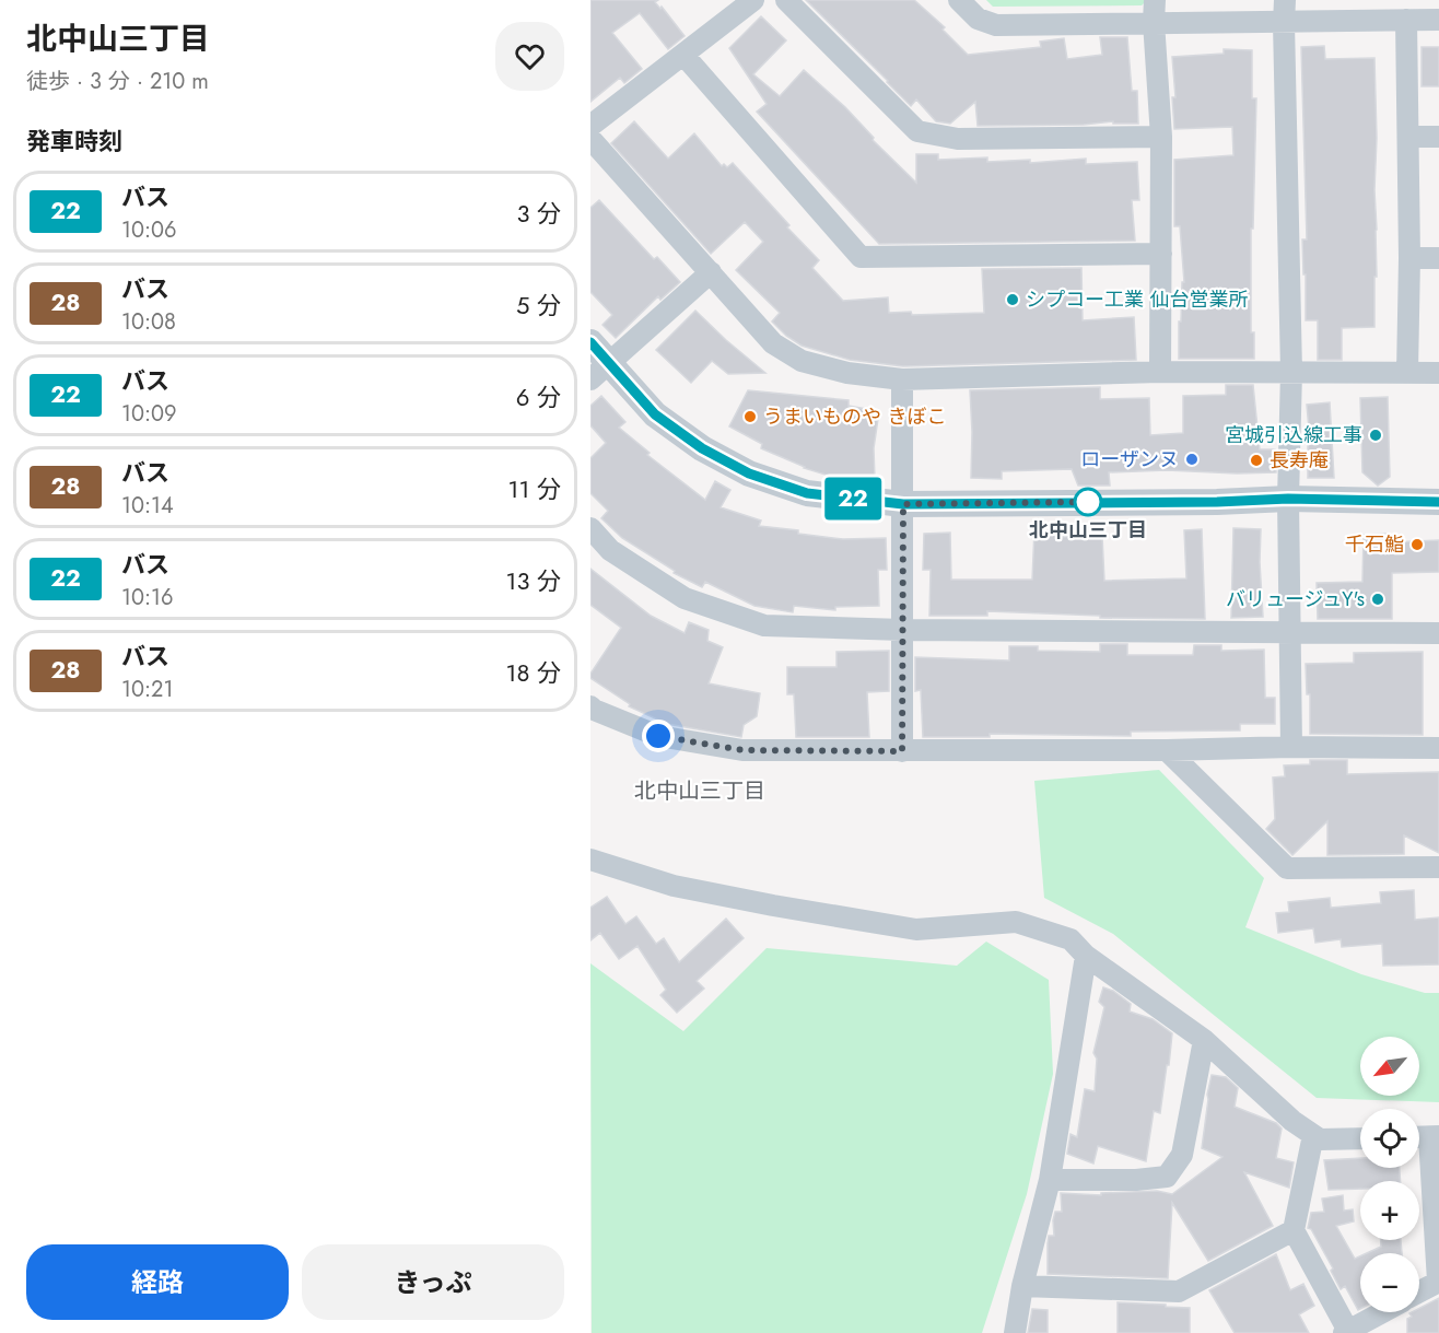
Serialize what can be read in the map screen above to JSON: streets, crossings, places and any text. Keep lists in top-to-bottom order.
{
  "districts": ["北中山三丁目"],
  "places": [
    "シプコー工業 仙台営業所",
    "うまいものや きぼこ",
    "宮城引込線工事",
    "ローザンヌ",
    "長寿庵",
    "北中山三丁目",
    "千石鮨",
    "バリュージュY's"
  ],
  "lines": ["bus line 22"],
  "north": "bottom left",
  "page": {
    "heading": [
      ["北中山三丁目", "徒歩 · 3 分 · 210 m"],
      "発車時刻"
    ],
    "on_map": "22",
    "list": [
      {
        "mark": "22",
        "name": "バス",
        "note": "10:06",
        "value": "3 分"
      },
      {
        "mark": "28",
        "name": "バス",
        "note": "10:08",
        "value": "5 分"
      },
      {
        "mark": "22",
        "name": "バス",
        "note": "10:09",
        "value": "6 分"
      },
      {
        "mark": "28",
        "name": "バス",
        "note": "10:14",
        "value": "11 分"
      },
      {
        "mark": "22",
        "name": "バス",
        "note": "10:16",
        "value": "13 分"
      },
      {
        "mark": "28",
        "name": "バス",
        "note": "10:21",
        "value": "18 分"
      }
    ],
    "map_buttons": ["+", "−"],
    "buttons": ["経路", "きっぷ"]
  }
}
